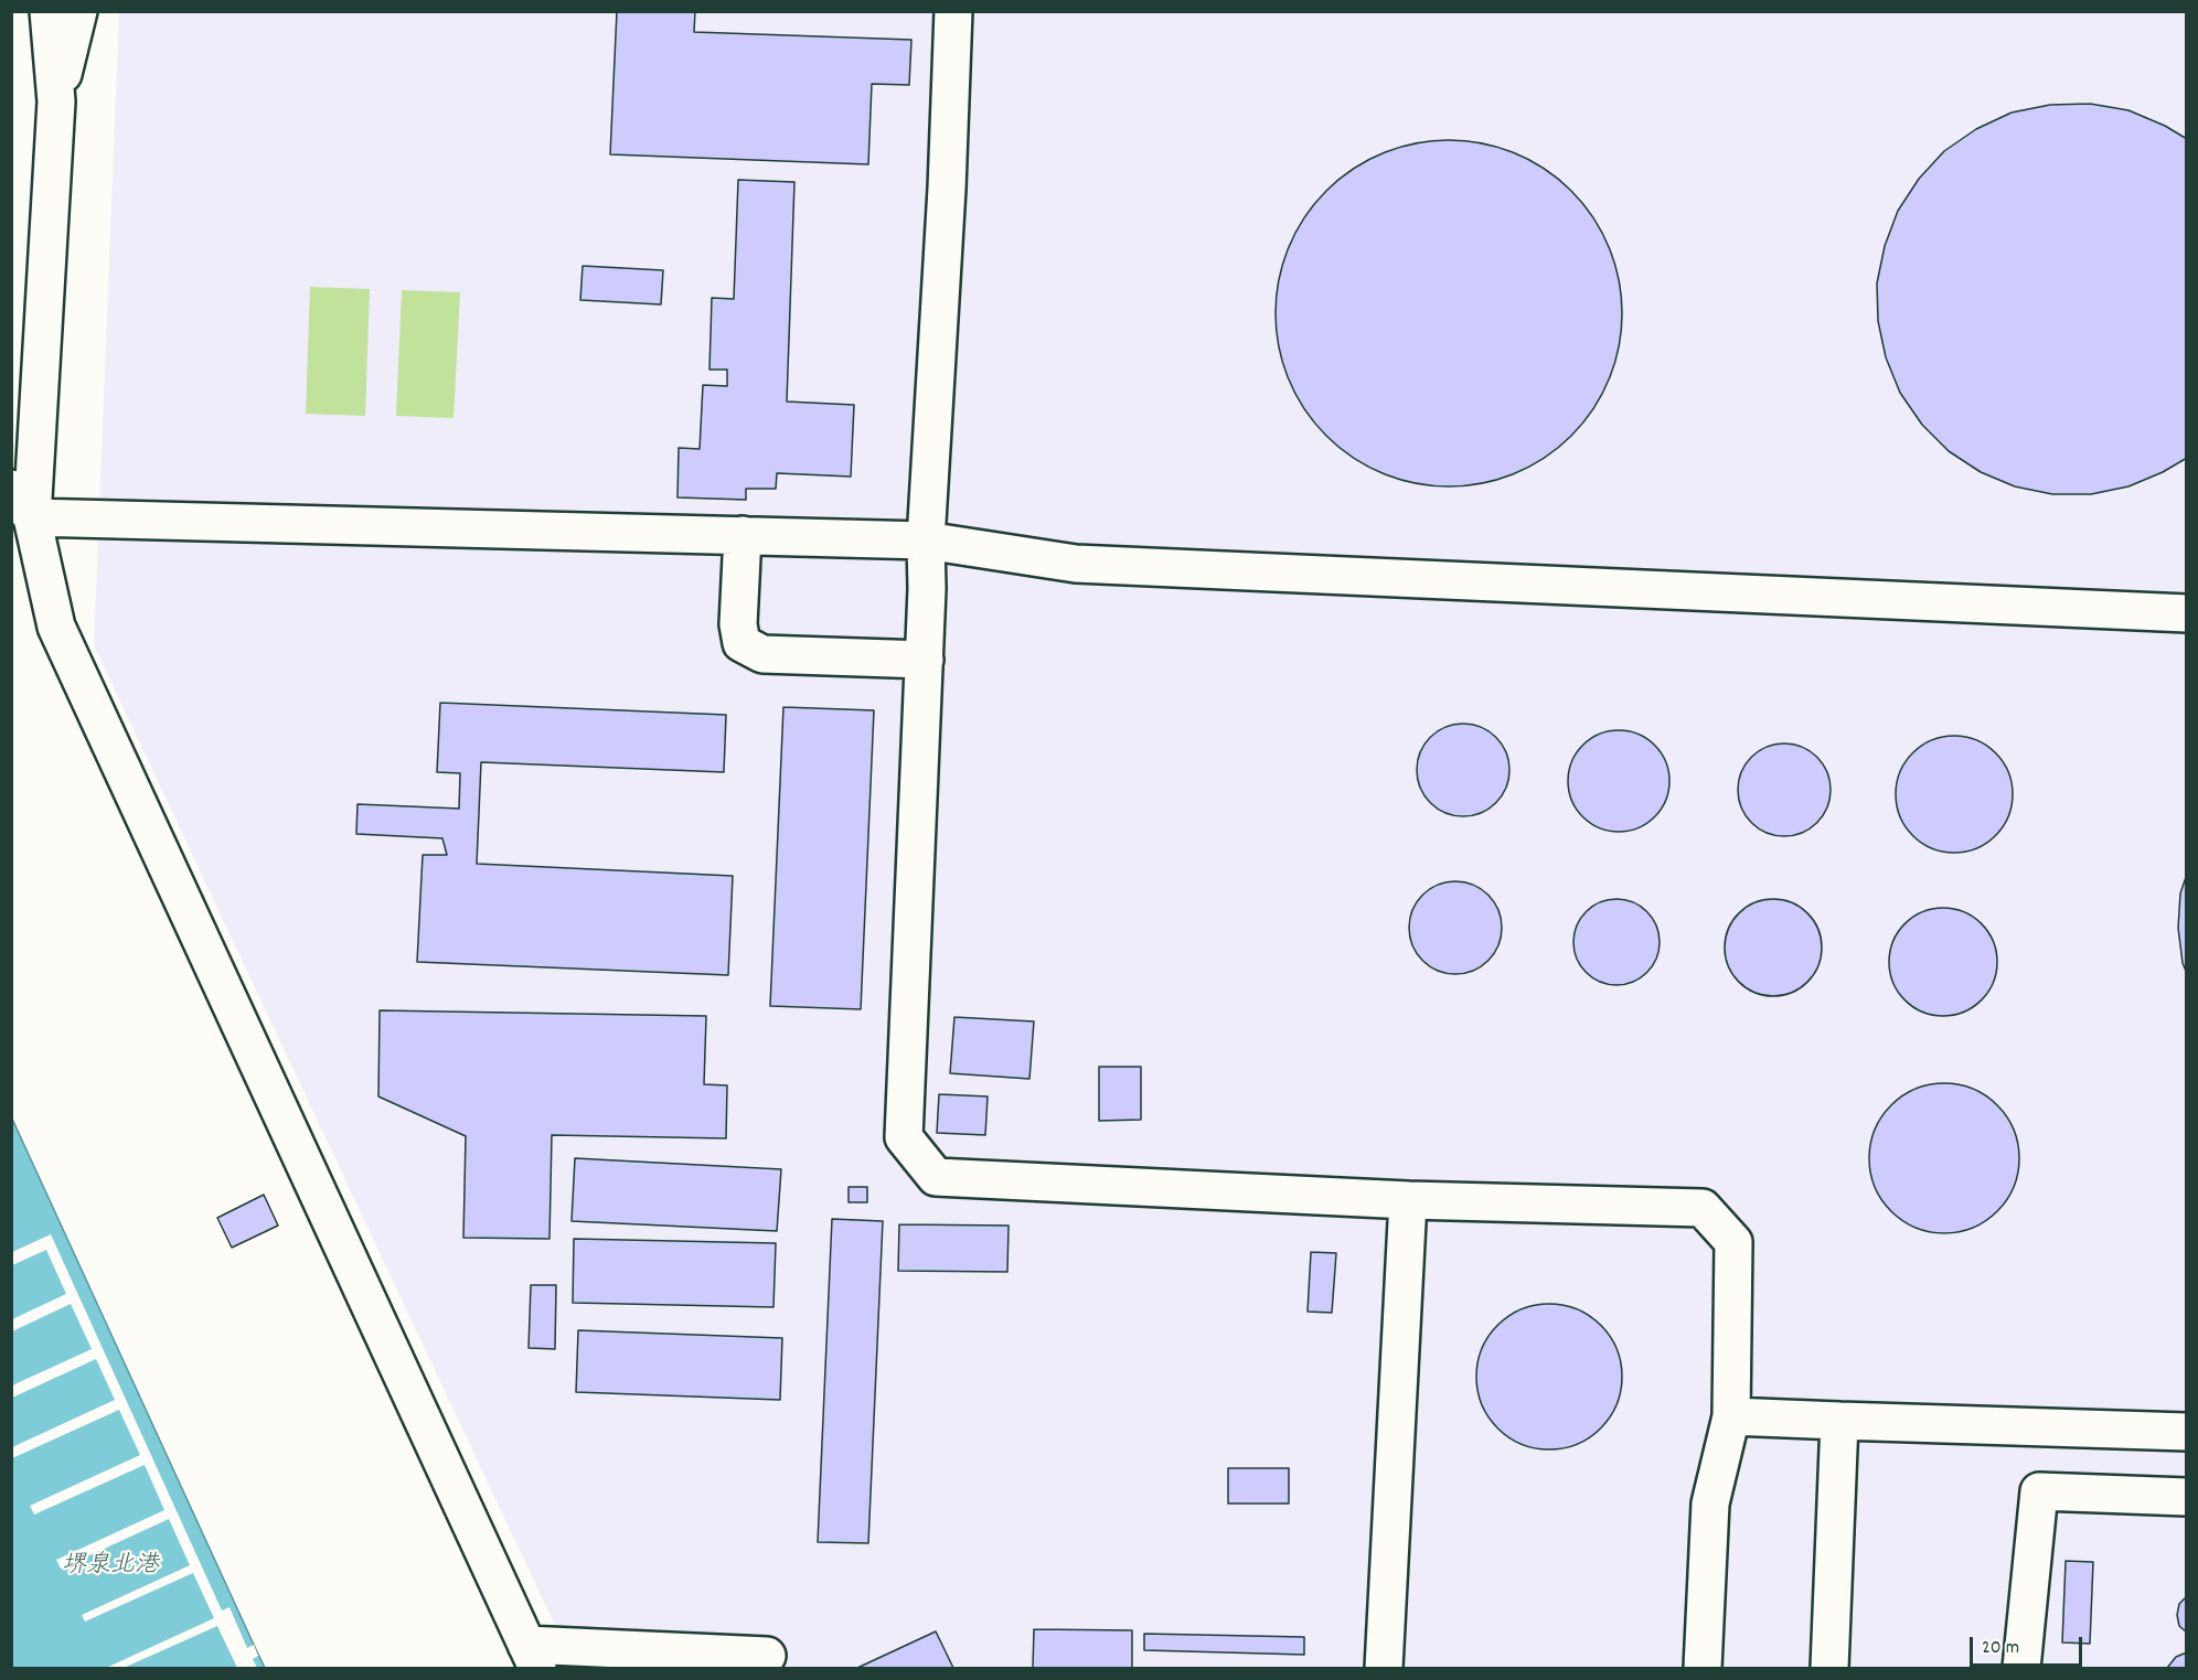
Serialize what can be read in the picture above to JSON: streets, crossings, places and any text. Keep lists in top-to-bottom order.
{
  "water": ["堺泉北港"],
  "scale_bar": "20 m"
}
